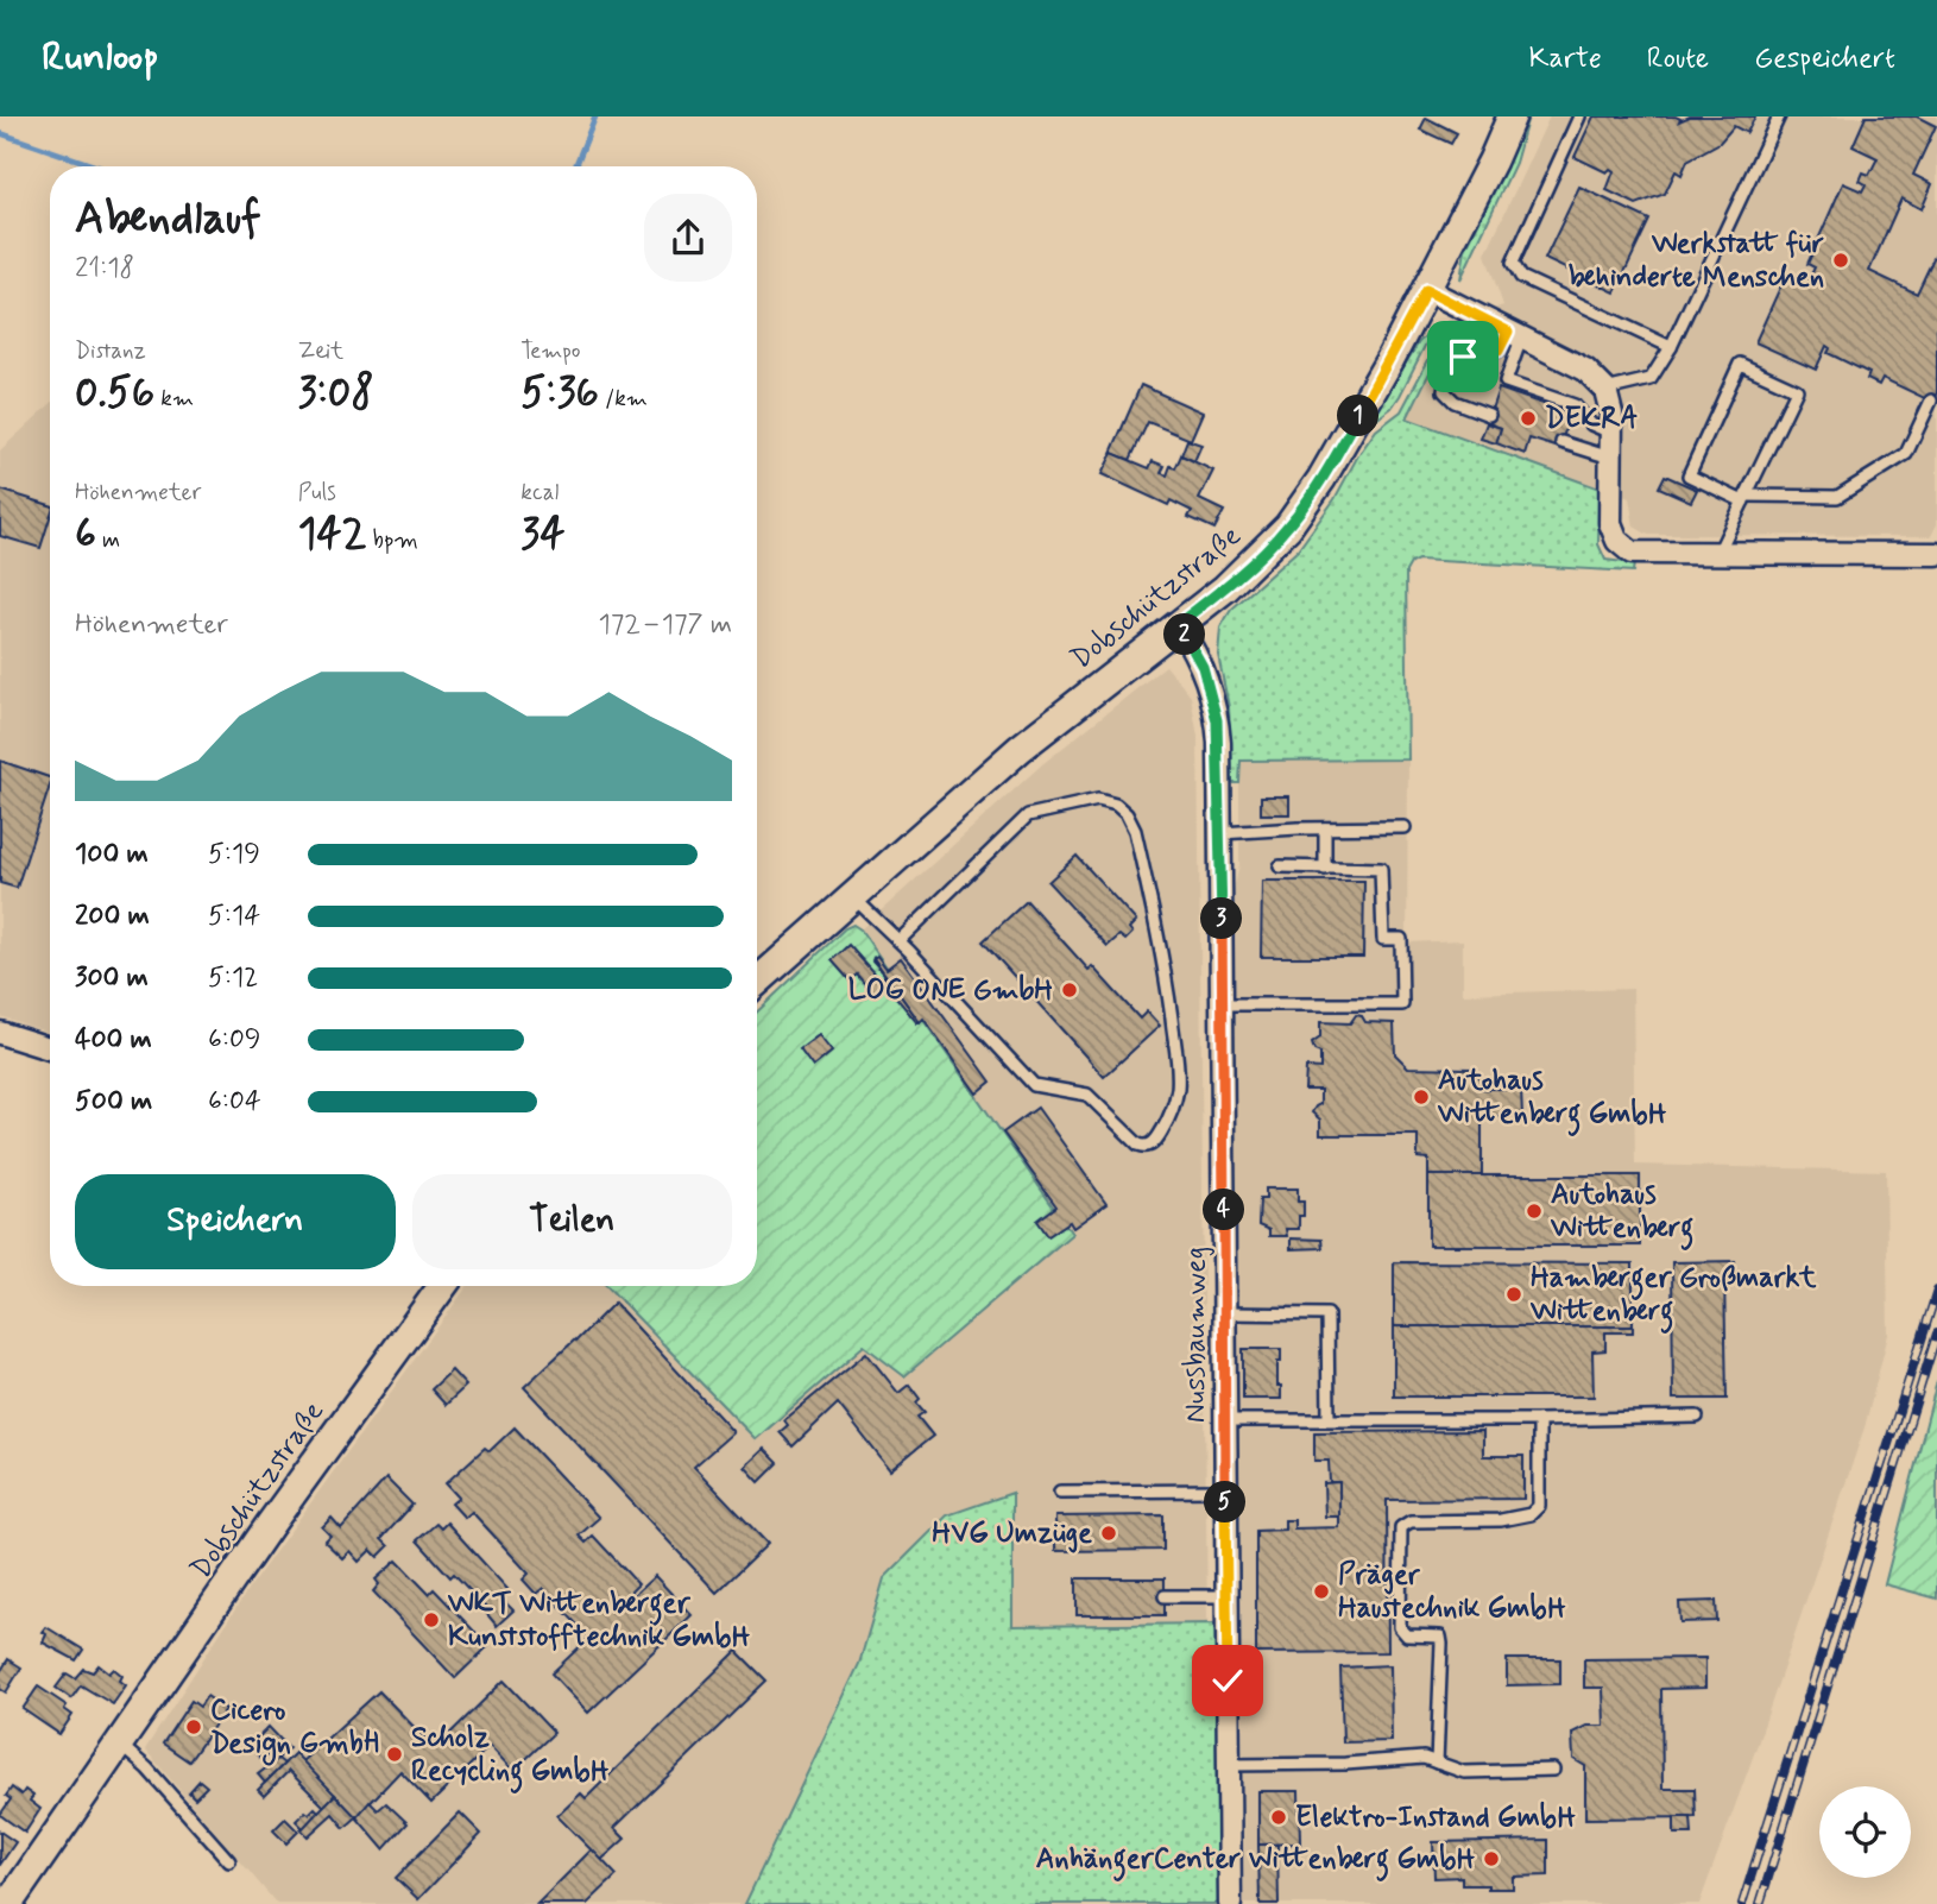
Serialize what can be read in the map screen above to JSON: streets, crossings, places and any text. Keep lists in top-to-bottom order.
{
  "streets": {
    "street": ["Dobschützstraße", "Nussbaumweg"]
  },
  "crossings": [
    ["Dobschützstraße", "Nussbaumweg"]
  ],
  "places": [
    "Werkstatt für behinderte Menschen",
    "DEKRA",
    "LOG ONE GmbH",
    "Autohaus Wittenberg GmbH",
    "Autohaus Wittenberg",
    "Hamberger Großmarkt Wittenberg",
    "HVG Umzüge",
    "Präger Haustechnik GmbH",
    "WKT Wittenberger Kunststofftechnik GmbH",
    "Cicero Design GmbH",
    "Scholz Recycling GmbH",
    "Elektro-Instand GmbH",
    "AnhängerCenter Wittenberg GmbH"
  ],
  "page": {
    "header": "Runloop",
    "nav": ["Karte", "Route", "Gespeichert"],
    "heading": ["Abendlauf", "21:18"],
    "stats": [
      ["Distanz", "0.56 km"],
      ["Zeit", "3:08"],
      ["Tempo", "5:36 /km"],
      ["Höhenmeter", "6 m"],
      ["Puls", "142 bpm"],
      ["kcal", "34"]
    ],
    "pins": [
      "1",
      "2",
      "3",
      "4",
      "5"
    ],
    "chart": ["Höhenmeter", "172–177 m"],
    "list": [
      {
        "name": "100 m",
        "note": "5:19"
      },
      {
        "name": "200 m",
        "note": "5:14"
      },
      {
        "name": "300 m",
        "note": "5:12"
      },
      {
        "name": "400 m",
        "note": "6:09"
      },
      {
        "name": "500 m",
        "note": "6:04"
      }
    ],
    "buttons": ["Speichern", "Teilen"]
  }
}
